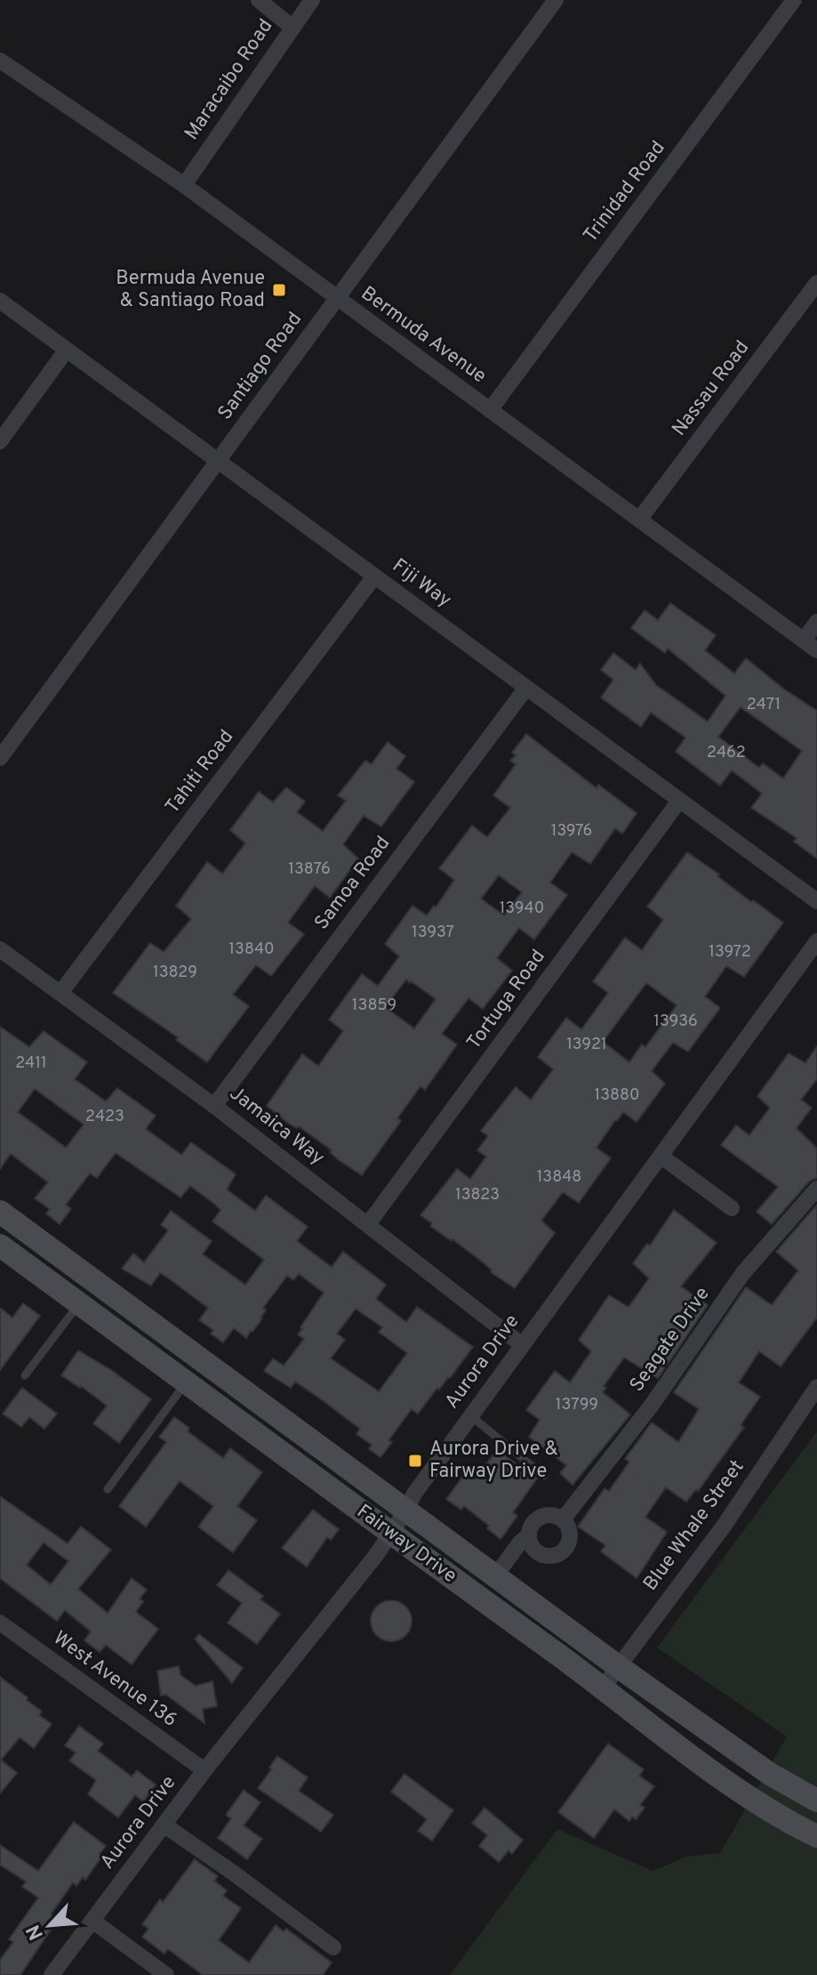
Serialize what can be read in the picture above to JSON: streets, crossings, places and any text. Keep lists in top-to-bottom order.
{
  "streets": {
    "street": [
      "Maracaibo Road",
      "Trinidad Road",
      "Bermuda Avenue",
      "Santiago Road",
      "Nassau Road",
      "Fiji Way",
      "Tahiti Road",
      "Samoa Road",
      "Tortuga Road",
      "Jamaica Way",
      "Seagate Drive",
      "Aurora Drive",
      "Blue Whale Street",
      "Fairway Drive",
      "West Avenue 136"
    ]
  },
  "crossings": [
    ["Maracaibo Road", "Bermuda Avenue"],
    ["Trinidad Road", "Bermuda Avenue"],
    ["Bermuda Avenue", "Santiago Road"],
    ["Bermuda Avenue", "Nassau Road"],
    ["Santiago Road", "Fiji Way"],
    ["Fiji Way", "Tahiti Road"],
    ["Fiji Way", "Samoa Road"],
    ["Fiji Way", "Tortuga Road"],
    ["Tahiti Road", "Jamaica Way"],
    ["Samoa Road", "Jamaica Way"],
    ["Tortuga Road", "Jamaica Way"],
    ["Jamaica Way", "Aurora Drive"],
    ["Aurora Drive", "Fairway Drive"],
    ["Aurora Drive", "West Avenue 136"],
    ["Blue Whale Street", "Fairway Drive"]
  ],
  "places": {
    "transit": ["Bermuda Avenue & Santiago Road", "Aurora Drive & Fairway Drive"]
  },
  "house_numbers": [
    "2471",
    "2462",
    "13976",
    "13876",
    "13940",
    "13937",
    "13840",
    "13972",
    "13829",
    "13859",
    "13936",
    "13921",
    "2411",
    "13880",
    "2423",
    "13848",
    "13823",
    "13799"
  ],
  "north": "bottom left"
}
